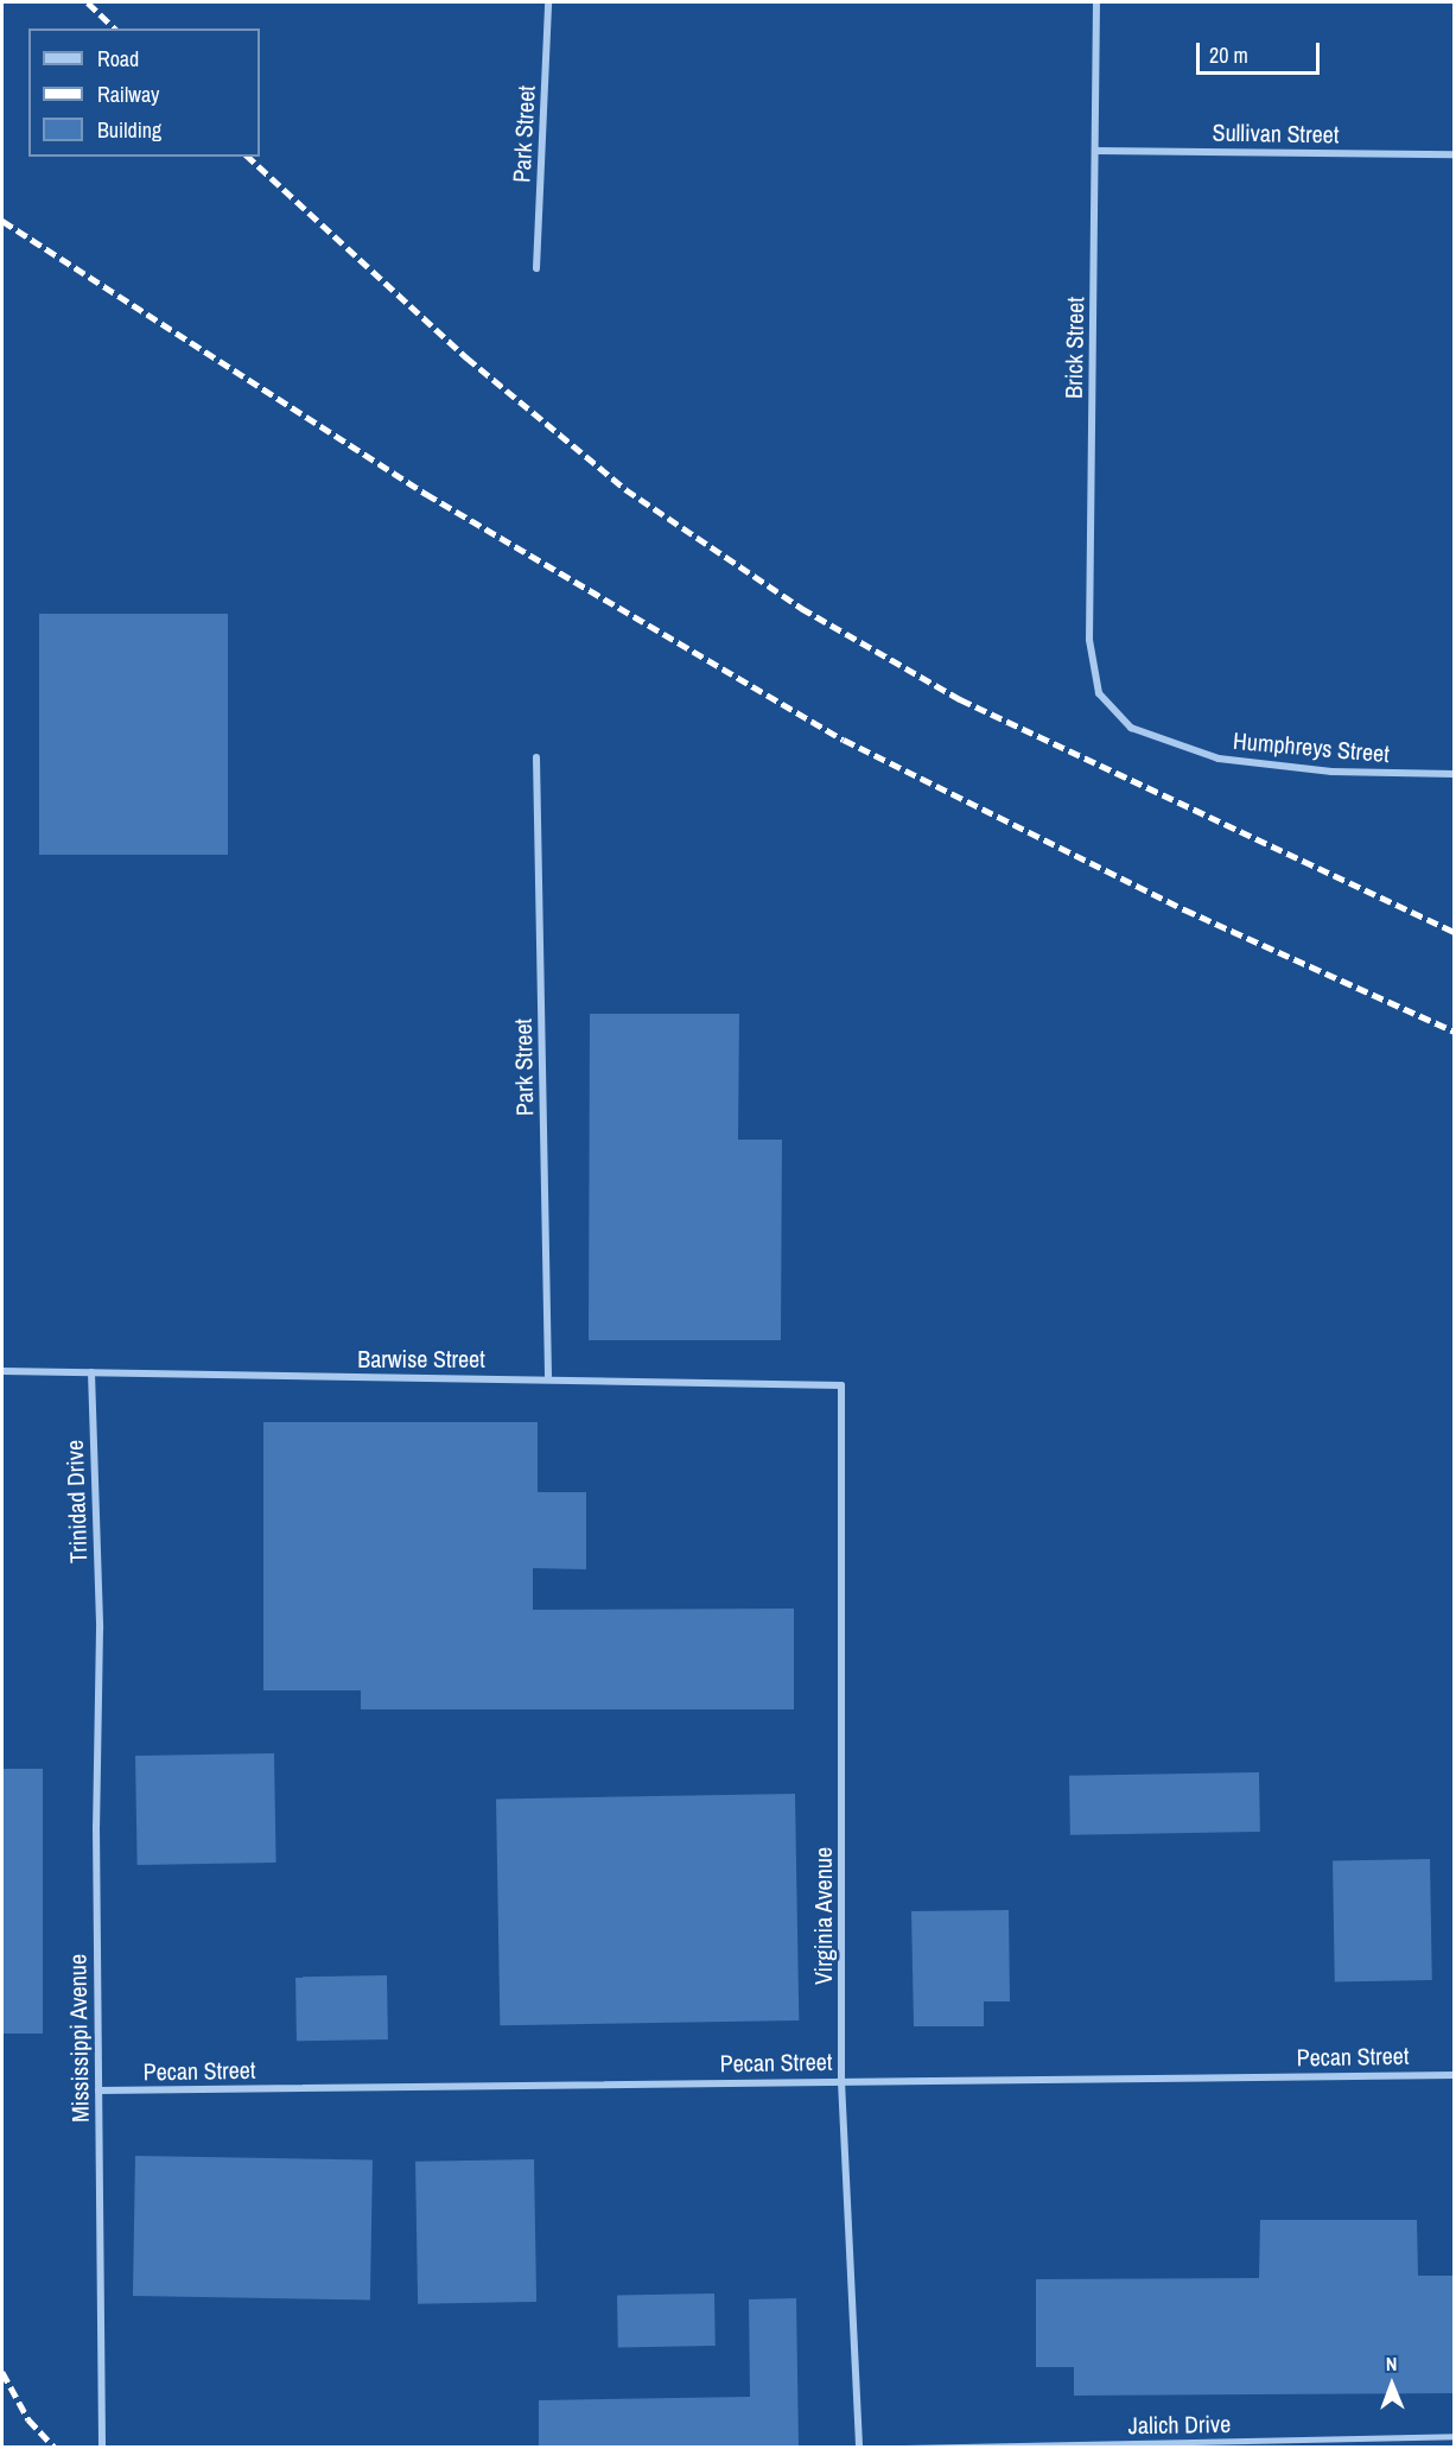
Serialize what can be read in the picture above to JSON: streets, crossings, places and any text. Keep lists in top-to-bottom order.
{
  "streets": {
    "street": [
      "Sullivan Street",
      "Park Street",
      "Brick Street",
      "Humphreys Street",
      "Barwise Street",
      "Trinidad Drive",
      "Virginia Avenue",
      "Mississippi Avenue",
      "Pecan Street"
    ],
    "lane": ["Jalich Drive"]
  },
  "crossings": [
    ["Sullivan Street", "Brick Street"],
    ["Park Street", "Barwise Street"],
    ["Brick Street", "Humphreys Street"],
    ["Barwise Street", "Trinidad Drive"],
    ["Barwise Street", "Virginia Avenue"],
    ["Trinidad Drive", "Mississippi Avenue"],
    ["Virginia Avenue", "Pecan Street"],
    ["Mississippi Avenue", "Pecan Street"]
  ],
  "legend": ["Road", "Railway", "Building"],
  "scale_bar": "20 m",
  "north": "top"
}
